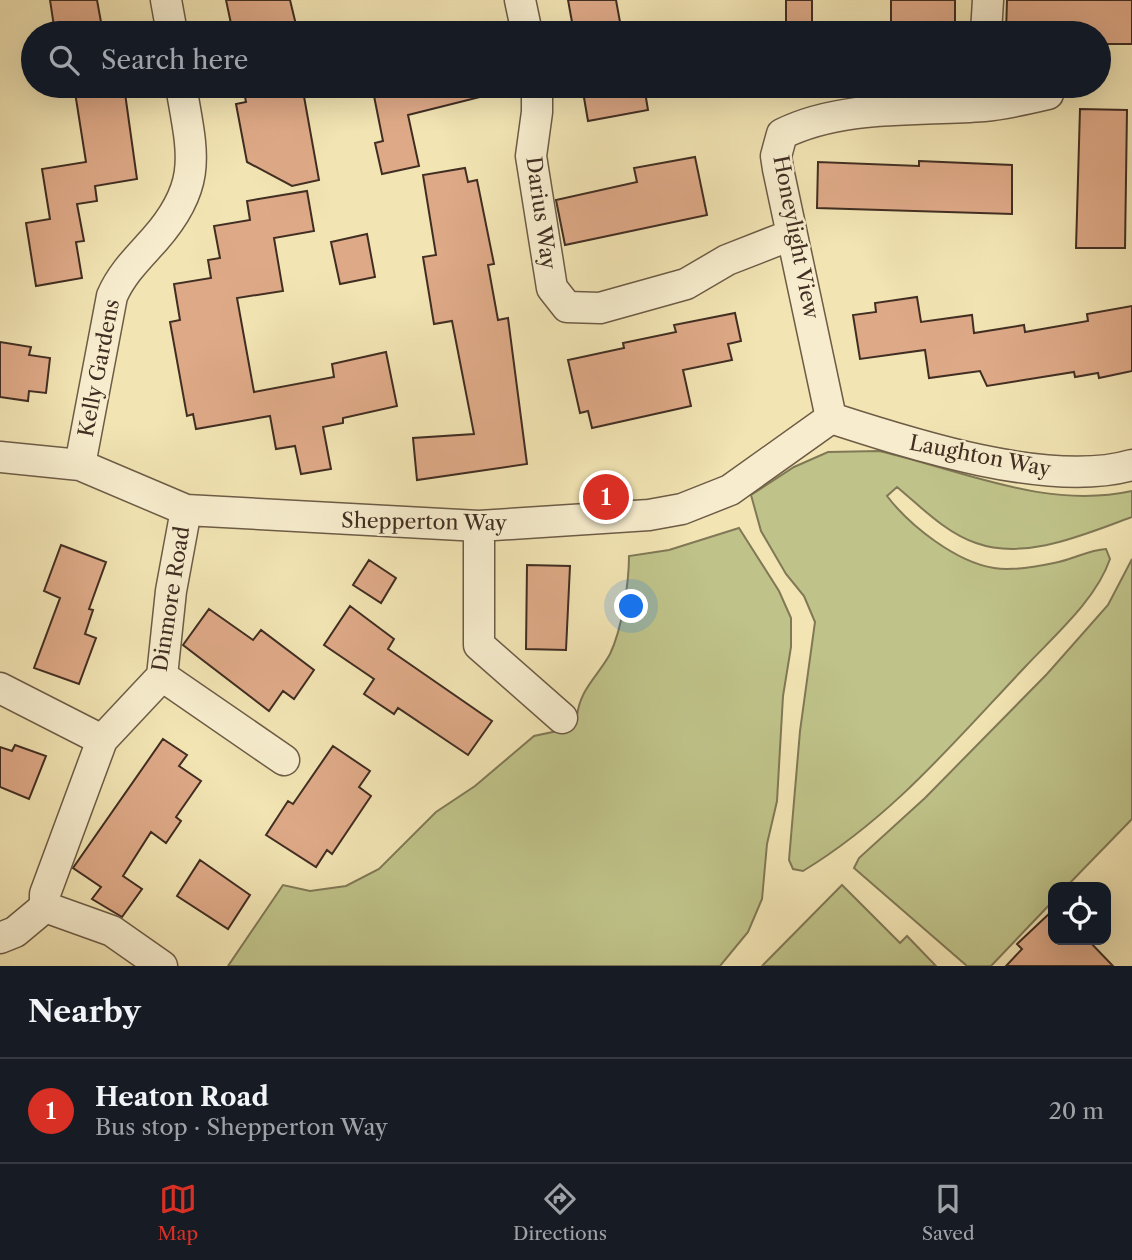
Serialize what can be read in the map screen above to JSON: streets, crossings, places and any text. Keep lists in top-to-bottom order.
{
  "streets": {
    "street": [
      "Darius Way",
      "Honeylight View",
      "Kelly Gardens",
      "Laughton Way",
      "Shepperton Way",
      "Dinmore Road"
    ]
  },
  "crossings": [
    ["Darius Way", "Honeylight View"],
    ["Honeylight View", "Laughton Way"],
    ["Honeylight View", "Shepperton Way"],
    ["Kelly Gardens", "Shepperton Way"],
    ["Laughton Way", "Shepperton Way"],
    ["Shepperton Way", "Dinmore Road"]
  ],
  "page": {
    "search": "Search here",
    "pins": "1",
    "heading": "Nearby",
    "list": [
      {
        "mark": "1",
        "name": "Heaton Road",
        "note": "Bus stop · Shepperton Way",
        "value": "20 m"
      }
    ],
    "nav": ["Map", "Directions", "Saved"]
  }
}
